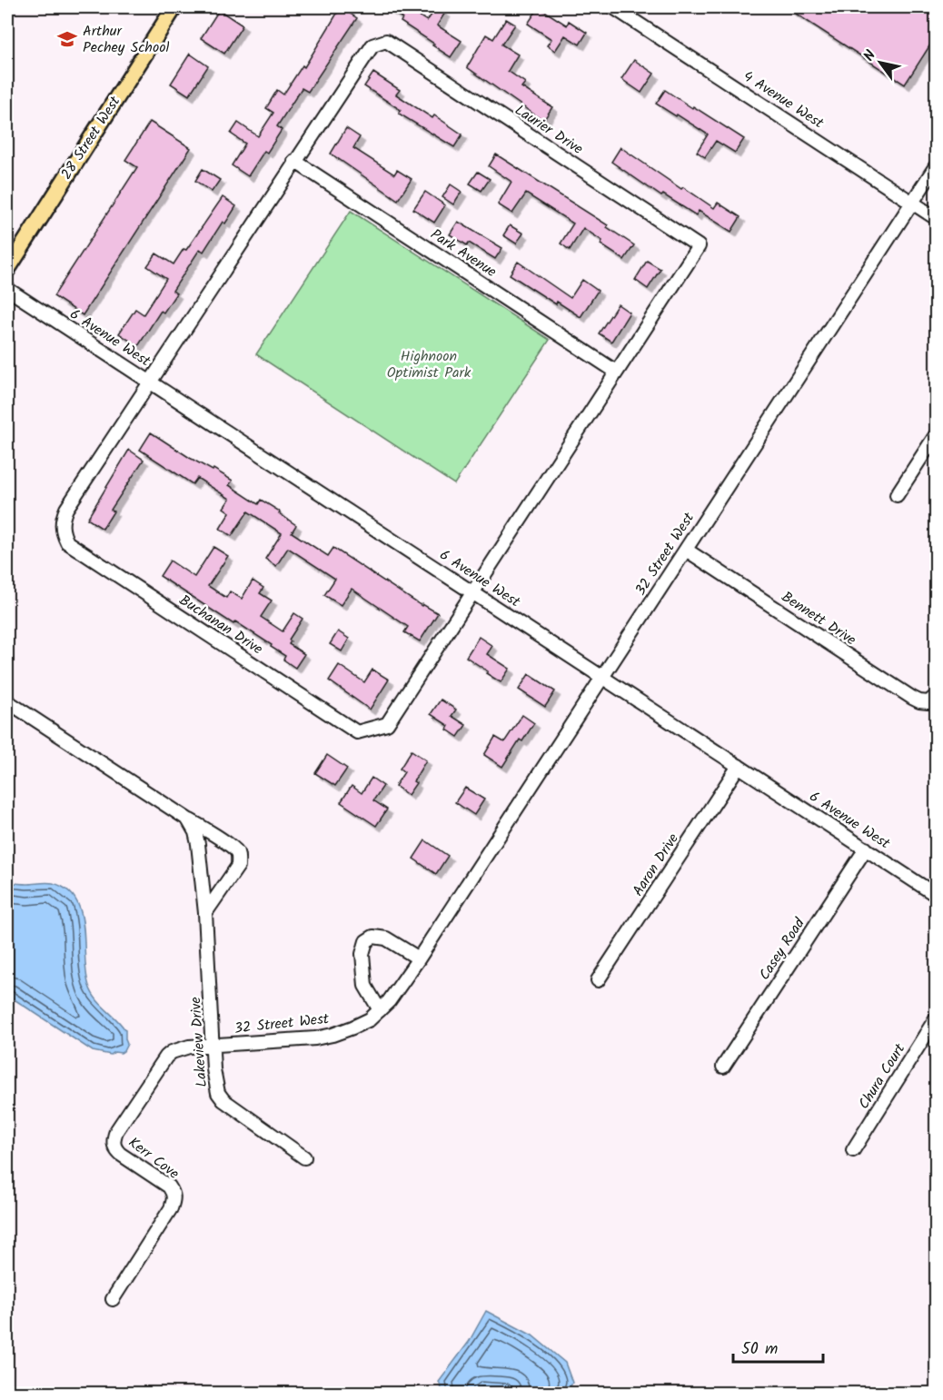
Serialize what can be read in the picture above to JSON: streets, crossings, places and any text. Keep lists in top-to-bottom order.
{
  "streets": {
    "main road": ["28 Street West"],
    "street": [
      "4 Avenue West",
      "Laurier Drive",
      "Park Avenue",
      "6 Avenue West",
      "32 Street West",
      "Bennett Drive",
      "Buchanan Drive",
      "Aaron Drive",
      "Casey Road",
      "Lakeview Drive",
      "Chura Court",
      "Kerr Cove"
    ]
  },
  "crossings": [
    ["4 Avenue West", "32 Street West"],
    ["Laurier Drive", "Park Avenue"],
    ["Laurier Drive", "6 Avenue West"],
    ["Laurier Drive", "Buchanan Drive"],
    ["6 Avenue West", "32 Street West"],
    ["6 Avenue West", "Buchanan Drive"],
    ["6 Avenue West", "Aaron Drive"],
    ["6 Avenue West", "Casey Road"],
    ["32 Street West", "Bennett Drive"],
    ["32 Street West", "Lakeview Drive"],
    ["32 Street West", "Kerr Cove"],
    ["Lakeview Drive", "Kerr Cove"]
  ],
  "parks": ["Highnoon Optimist Park"],
  "places": {
    "school or university": ["Arthur Pechey School"]
  },
  "scale_bar": "50 m",
  "north": "top left"
}
